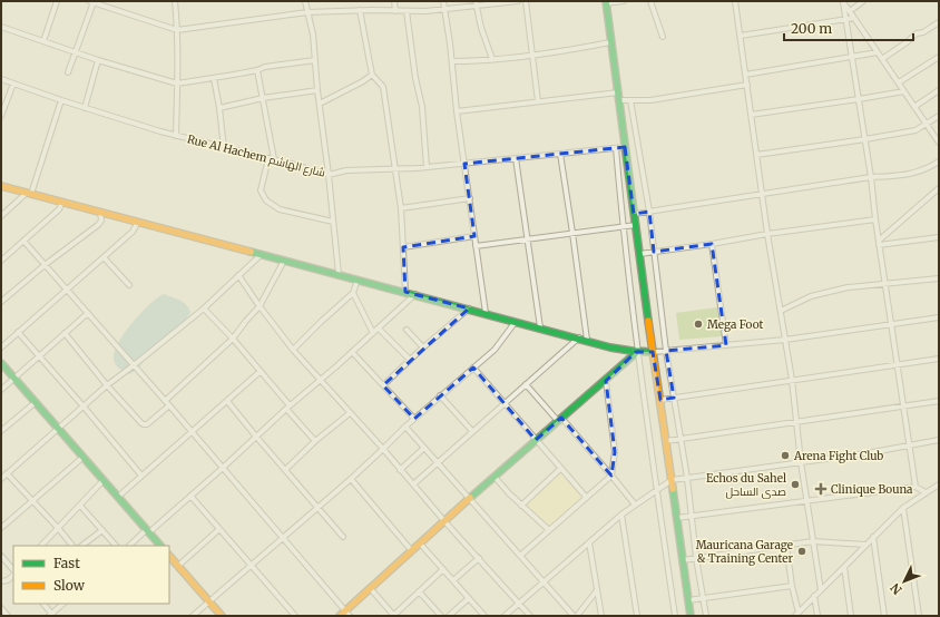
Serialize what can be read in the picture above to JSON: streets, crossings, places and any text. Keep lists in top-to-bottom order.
{
  "streets": {
    "street": ["Rue Al Hachem شارع الهاشم"]
  },
  "places": {
    "other": [
      "Mega Foot",
      "Arena Fight Club",
      "Echos du Sahel صدى الساحل",
      "Mauricana Garage & Training Center"
    ],
    "health": ["Clinique Bouna"]
  },
  "legend": ["Fast", "Slow"],
  "scale_bar": "200 m",
  "north": "bottom left"
}
